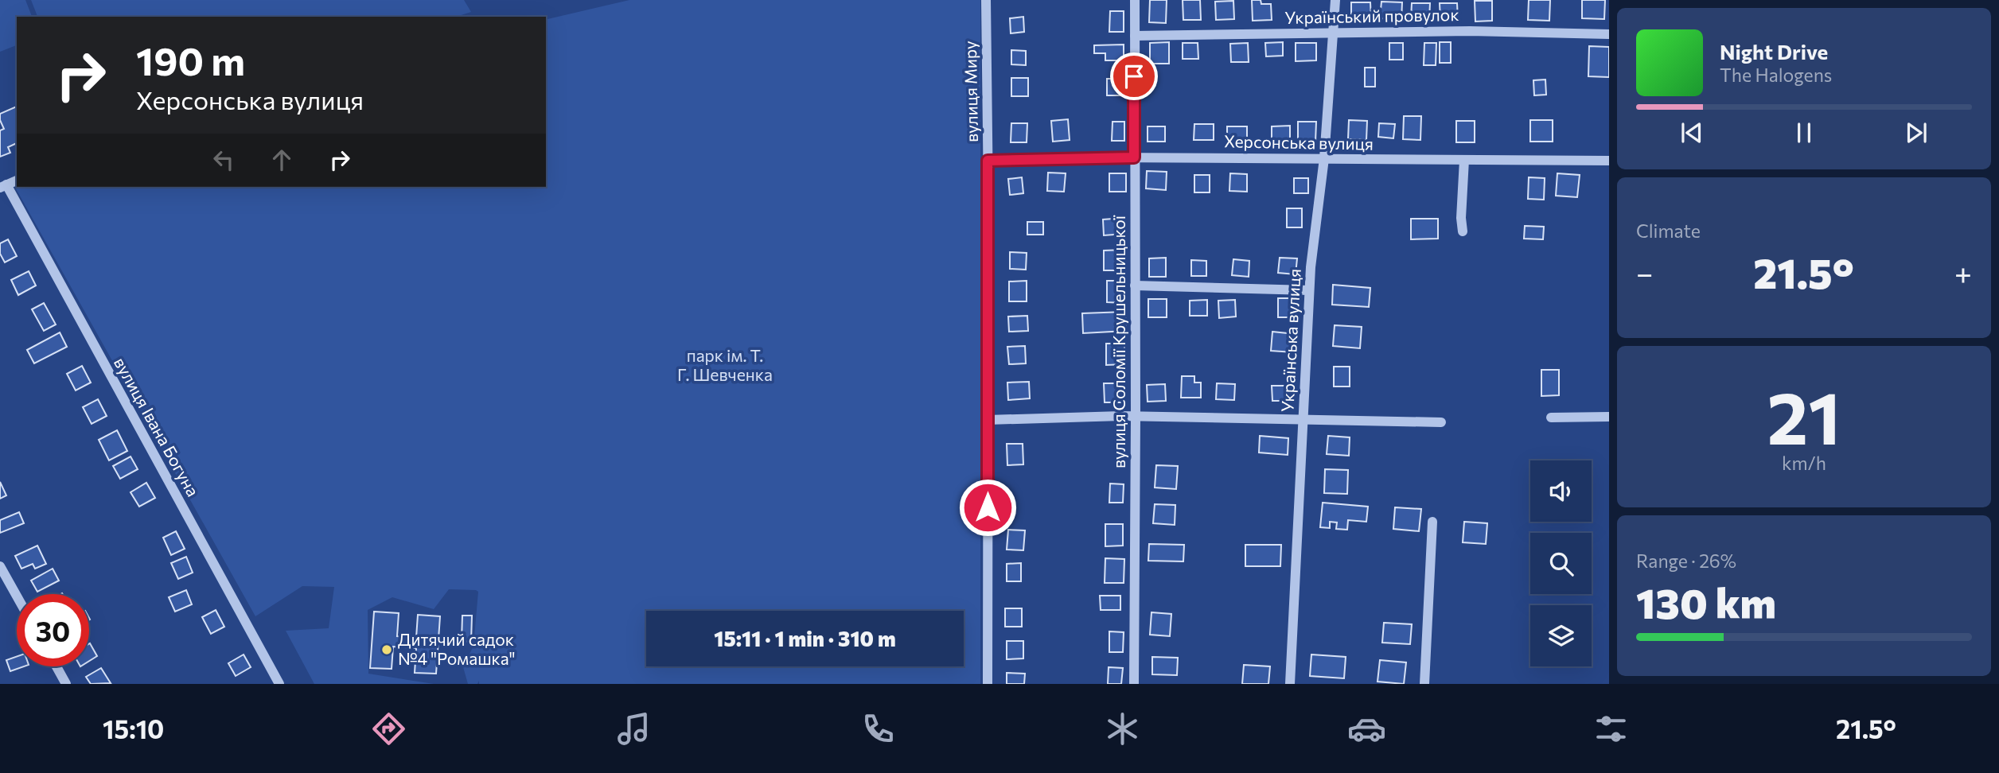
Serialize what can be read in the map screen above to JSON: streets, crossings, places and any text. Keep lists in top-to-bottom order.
{
  "streets": {
    "street": [
      "Український провулок",
      "вулиця Миру",
      "Херсонська вулиця",
      "Українська вулиця",
      "вулиця Соломії Крушельницької",
      "вулиця Івана Богуна"
    ]
  },
  "crossings": [
    ["Український провулок", "Українська вулиця"],
    ["Український провулок", "вулиця Соломії Крушельницької"],
    ["вулиця Миру", "Херсонська вулиця"],
    ["Херсонська вулиця", "Українська вулиця"],
    ["Херсонська вулиця", "вулиця Соломії Крушельницької"]
  ],
  "parks": ["парк ім. Т. Г. Шевченка"],
  "places": ["Дитячий садок №4 \"Ромашка\""],
  "page": {
    "turn": ["190 m", "Херсонська вулиця"],
    "song": ["Night Drive", "The Halogens"],
    "tile": [
      "Climate",
      ["21", "km/h"],
      ["Range · 26%", "130 km"]
    ],
    "heat": ["−", "21.5°", "+"],
    "limit": "30",
    "trip": "15:11 · 1 min · 310 m",
    "tabs": ["15:10", "21.5°"]
  }
}
